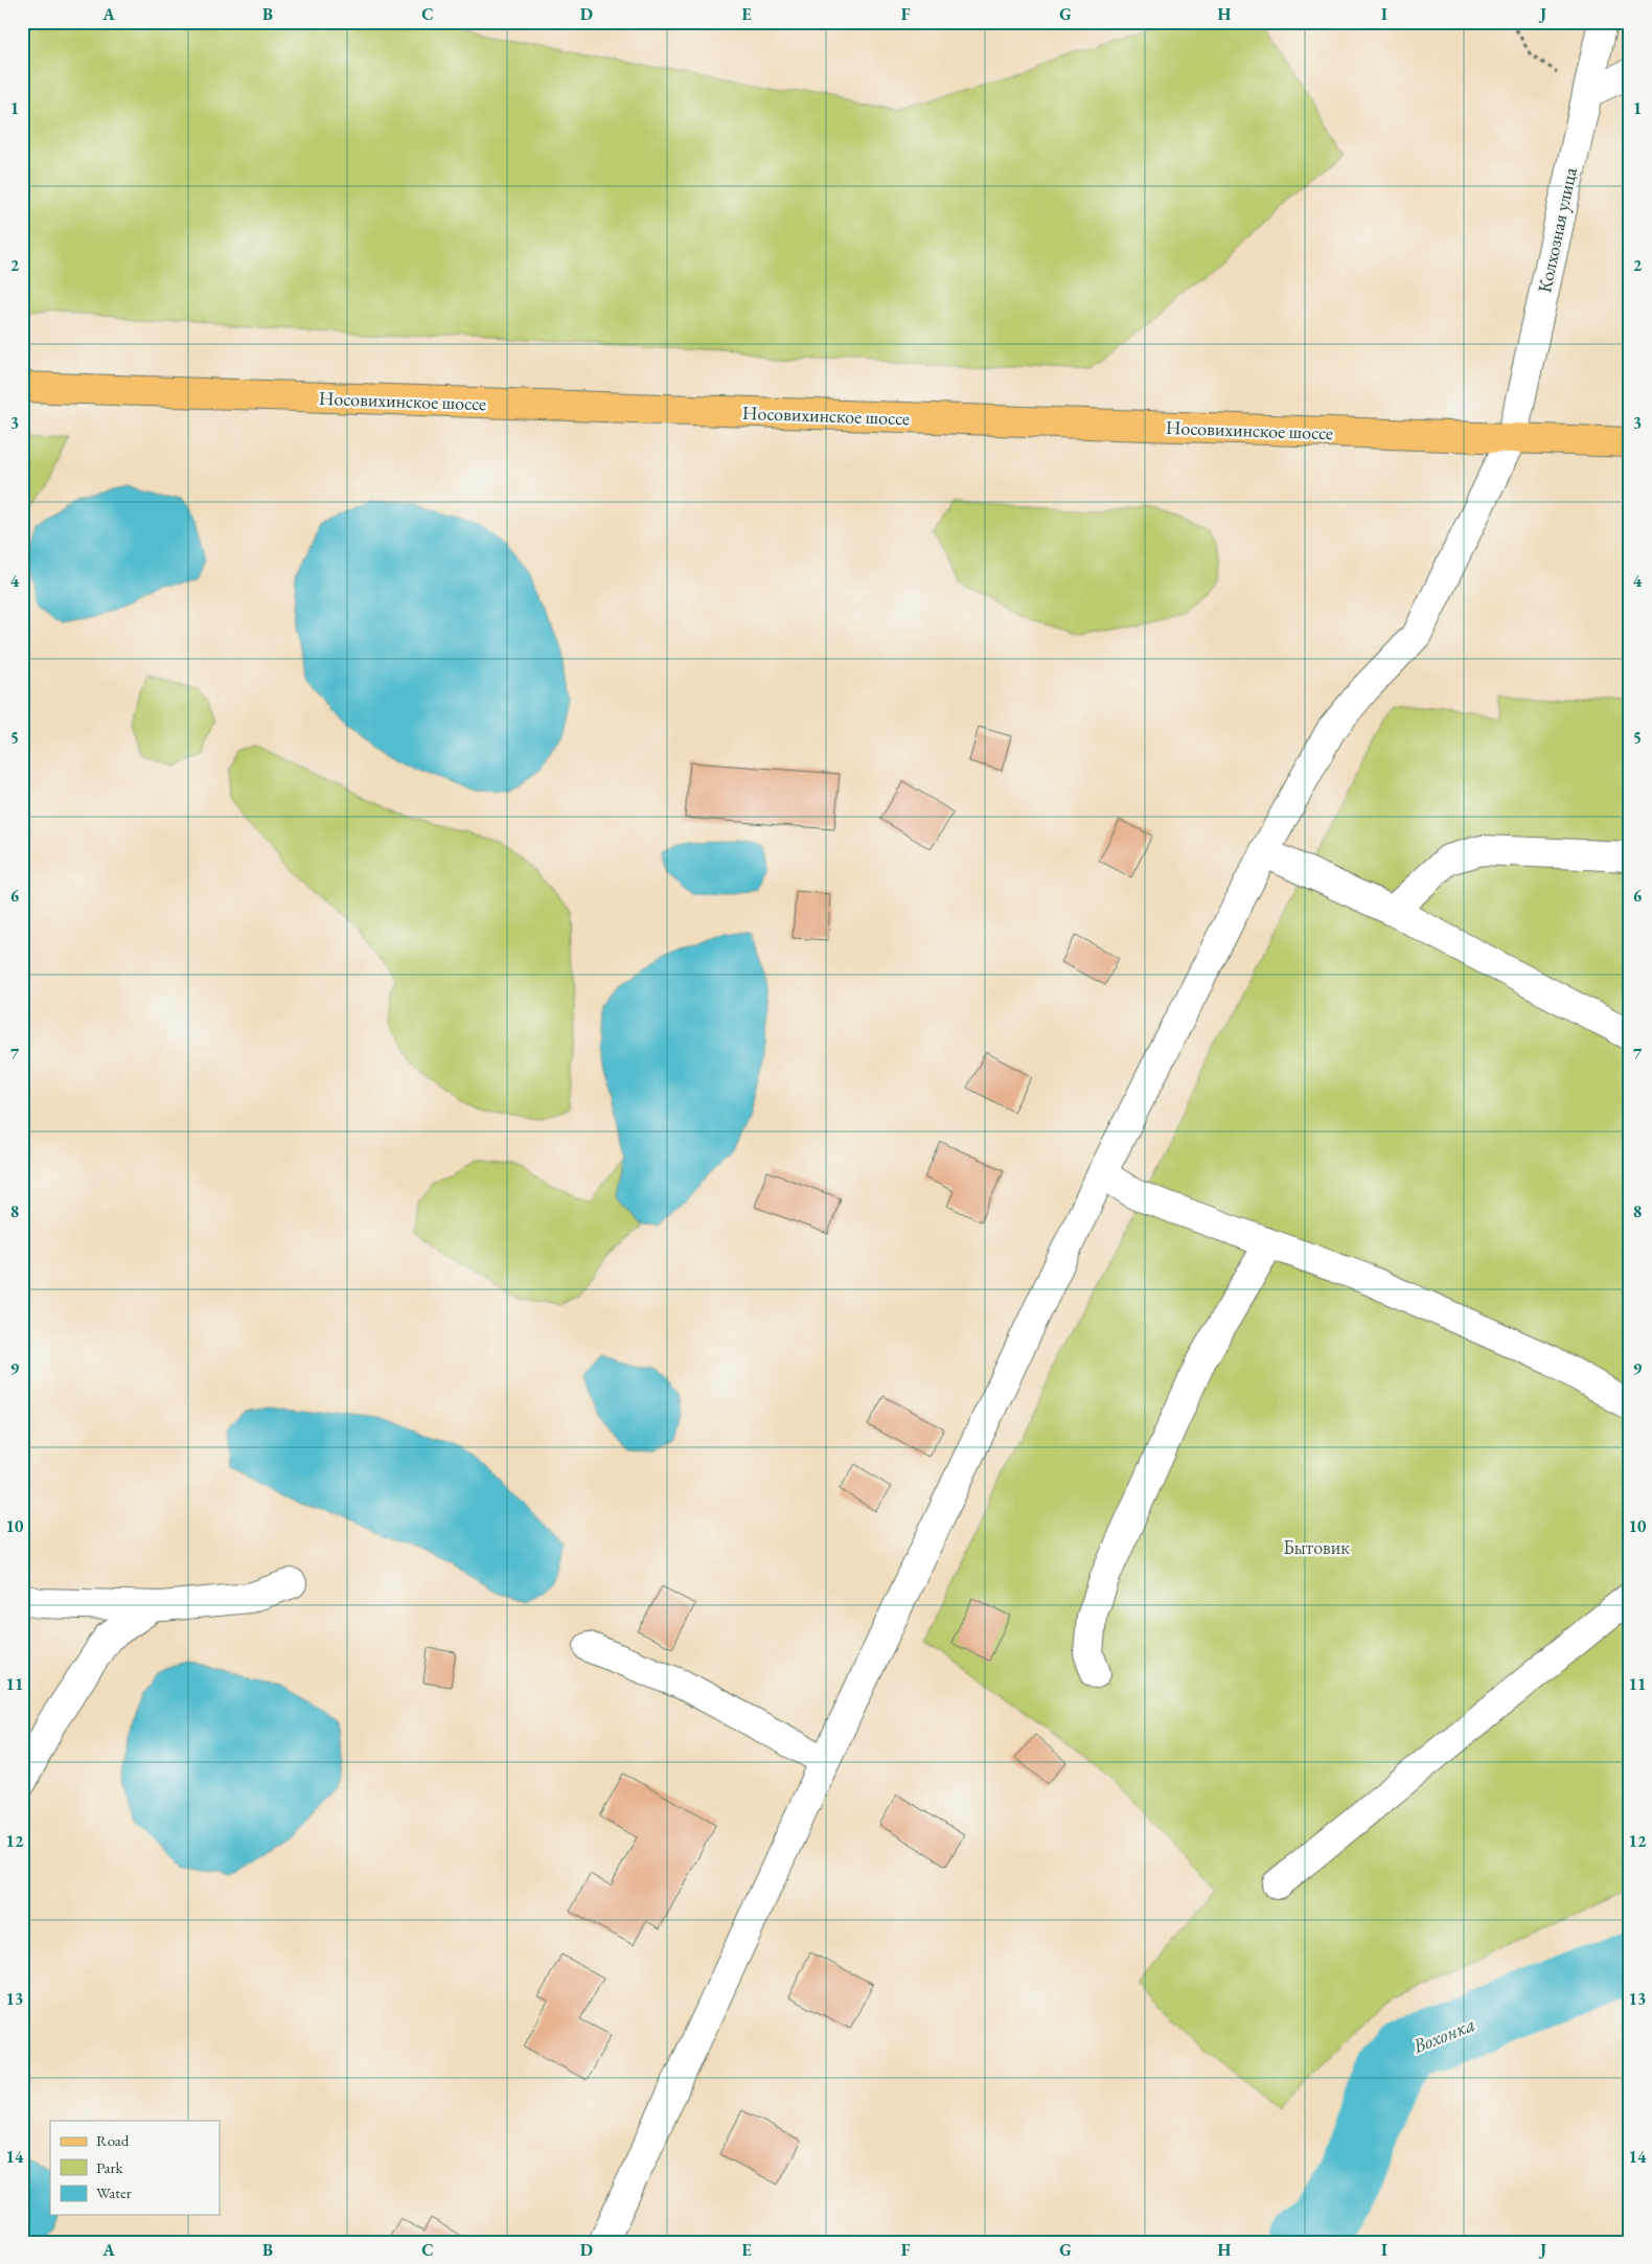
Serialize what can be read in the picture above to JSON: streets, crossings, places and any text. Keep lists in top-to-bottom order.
{
  "streets": {
    "main road": ["Носовихинское шоссе"],
    "street": ["Колхозная улица"]
  },
  "crossings": [
    ["Колхозная улица", "Носовихинское шоссе"]
  ],
  "water": ["Вохонка"],
  "parks": ["Бытовик"],
  "legend": ["Road", "Park", "Water"],
  "grid": {
    "columns": [
      "A",
      "B",
      "C",
      "D",
      "E",
      "F",
      "G",
      "H",
      "I",
      "J"
    ],
    "rows": [
      "1",
      "2",
      "3",
      "4",
      "5",
      "6",
      "7",
      "8",
      "9",
      "10",
      "11",
      "12",
      "13",
      "14"
    ]
  }
}
